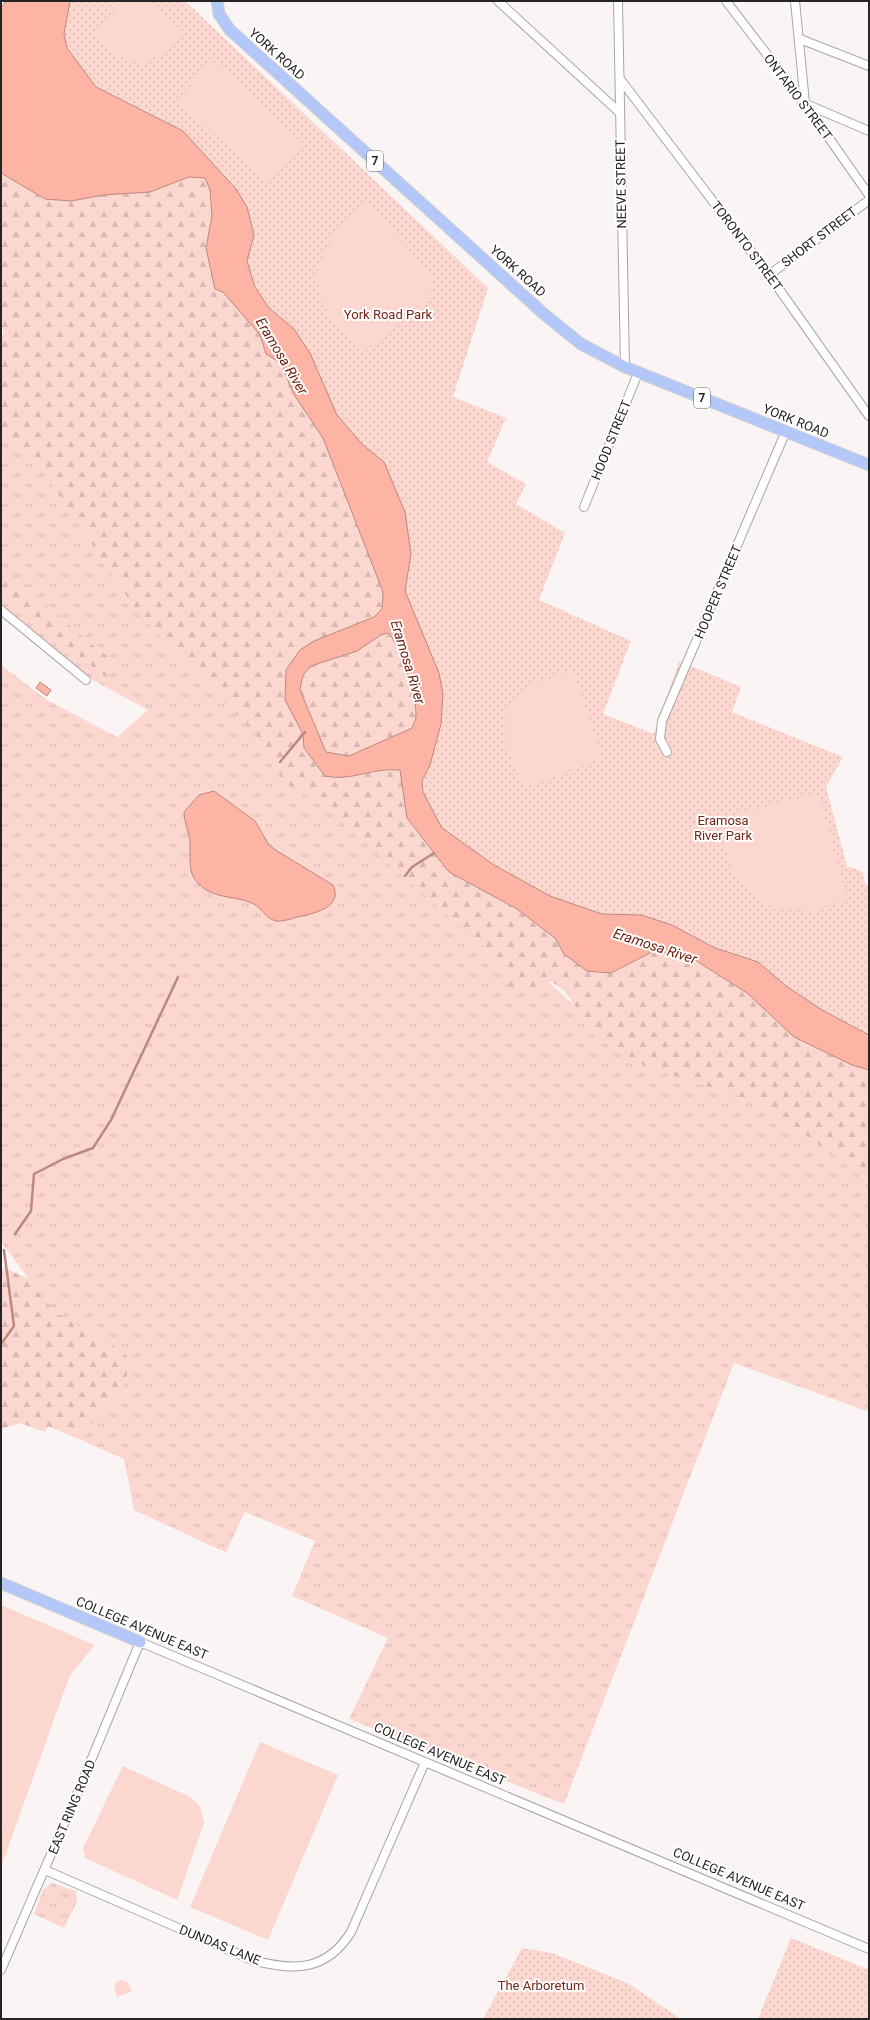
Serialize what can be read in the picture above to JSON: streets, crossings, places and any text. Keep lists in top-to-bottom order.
{
  "streets": {
    "main road": ["YORK ROAD", "7", "COLLEGE AVENUE EAST"],
    "street": [
      "ONTARIO STREET",
      "NEEVE STREET",
      "SHORT STREET",
      "TORONTO STREET",
      "HOOD STREET",
      "HOOPER STREET",
      "EAST RING ROAD",
      "DUNDAS LANE"
    ]
  },
  "crossings": [
    ["YORK ROAD", "NEEVE STREET"],
    ["YORK ROAD", "HOOD STREET"],
    ["YORK ROAD", "HOOPER STREET"],
    ["NEEVE STREET", "TORONTO STREET"],
    ["SHORT STREET", "TORONTO STREET"],
    ["COLLEGE AVENUE EAST", "EAST RING ROAD"],
    ["COLLEGE AVENUE EAST", "DUNDAS LANE"],
    ["EAST RING ROAD", "DUNDAS LANE"]
  ],
  "water": ["Eramosa River"],
  "parks": ["York Road Park", "Eramosa River Park", "The Arboretum"]
}
